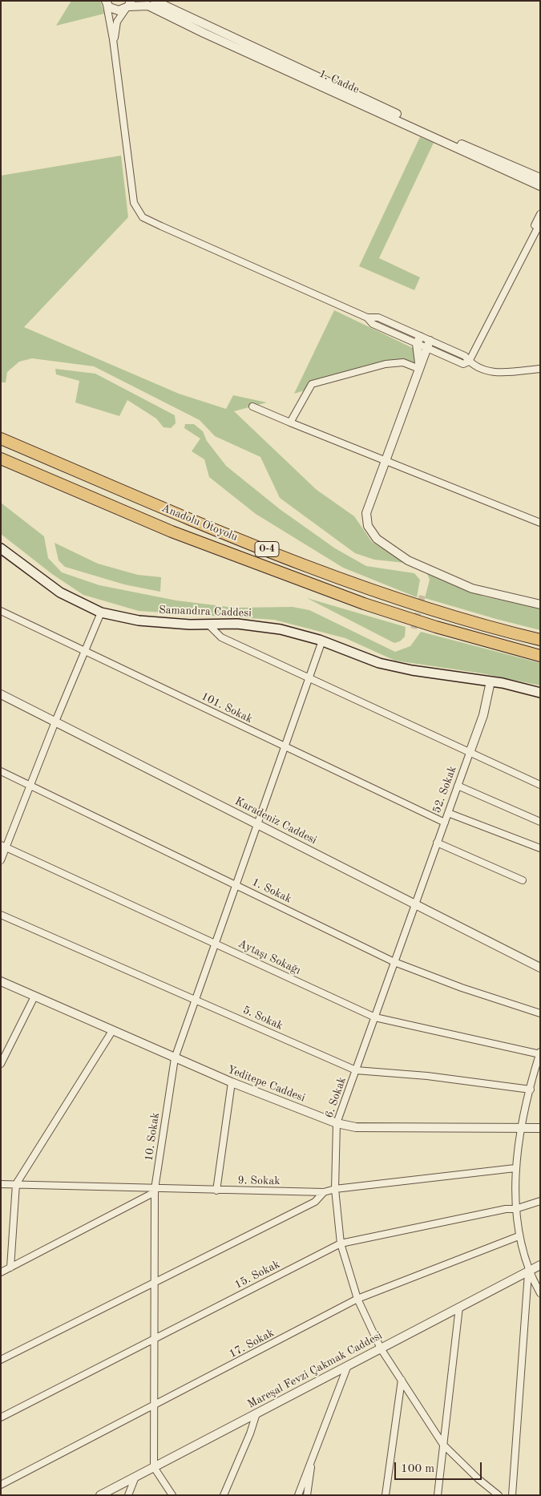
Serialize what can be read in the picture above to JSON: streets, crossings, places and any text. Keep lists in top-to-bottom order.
{
  "streets": {
    "highway": ["Anadolu Otoyolu", "O-4"],
    "main road": ["Samandıra Caddesi"],
    "street": [
      "1. Cadde",
      "101. Sokak",
      "52. Sokak",
      "Karadeniz Caddesi",
      "1. Sokak",
      "Aytaşı Sokağı",
      "5. Sokak",
      "Yeditepe Caddesi",
      "6. Sokak",
      "10. Sokak",
      "9. Sokak",
      "15. Sokak",
      "17. Sokak",
      "Mareşal Fevzi Çakmak Caddesi"
    ]
  },
  "crossings": [
    ["Samandıra Caddesi", "52. Sokak"],
    ["Samandıra Caddesi", "10. Sokak"],
    ["101. Sokak", "52. Sokak"],
    ["101. Sokak", "10. Sokak"],
    ["52. Sokak", "Karadeniz Caddesi"],
    ["52. Sokak", "6. Sokak"],
    ["Karadeniz Caddesi", "6. Sokak"],
    ["Karadeniz Caddesi", "10. Sokak"],
    ["1. Sokak", "6. Sokak"],
    ["1. Sokak", "10. Sokak"],
    ["Aytaşı Sokağı", "6. Sokak"],
    ["Aytaşı Sokağı", "10. Sokak"],
    ["5. Sokak", "6. Sokak"],
    ["5. Sokak", "10. Sokak"],
    ["Yeditepe Caddesi", "6. Sokak"],
    ["Yeditepe Caddesi", "10. Sokak"],
    ["6. Sokak", "9. Sokak"],
    ["6. Sokak", "15. Sokak"],
    ["6. Sokak", "17. Sokak"],
    ["6. Sokak", "Mareşal Fevzi Çakmak Caddesi"],
    ["10. Sokak", "9. Sokak"],
    ["10. Sokak", "15. Sokak"],
    ["10. Sokak", "17. Sokak"],
    ["10. Sokak", "Mareşal Fevzi Çakmak Caddesi"]
  ],
  "scale_bar": "100 m"
}
